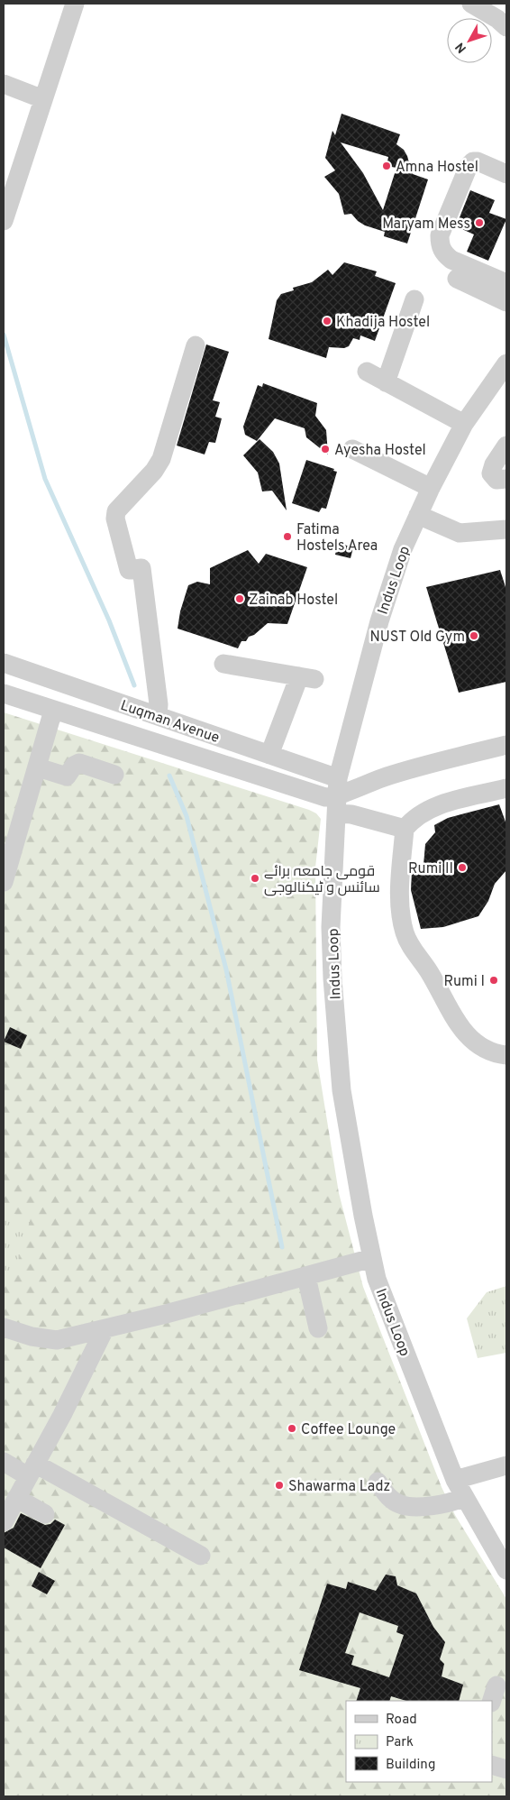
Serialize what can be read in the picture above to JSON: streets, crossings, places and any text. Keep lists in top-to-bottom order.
{
  "streets": {
    "street": ["Indus Loop", "Luqman Avenue"]
  },
  "crossings": [
    ["Indus Loop", "Luqman Avenue"]
  ],
  "places": [
    "Amna Hostel",
    "Maryam Mess",
    "Khadija Hostel",
    "Ayesha Hostel",
    "Fatima Hostels Area",
    "Zainab Hostel",
    "NUST Old Gym",
    "Rumi II",
    "قومی جامعہ برائے سائنس و ٹیکنالوجی",
    "Rumi I",
    "Coffee Lounge",
    "Shawarma Ladz"
  ],
  "legend": ["Road", "Park", "Building"],
  "north": "bottom left"
}
